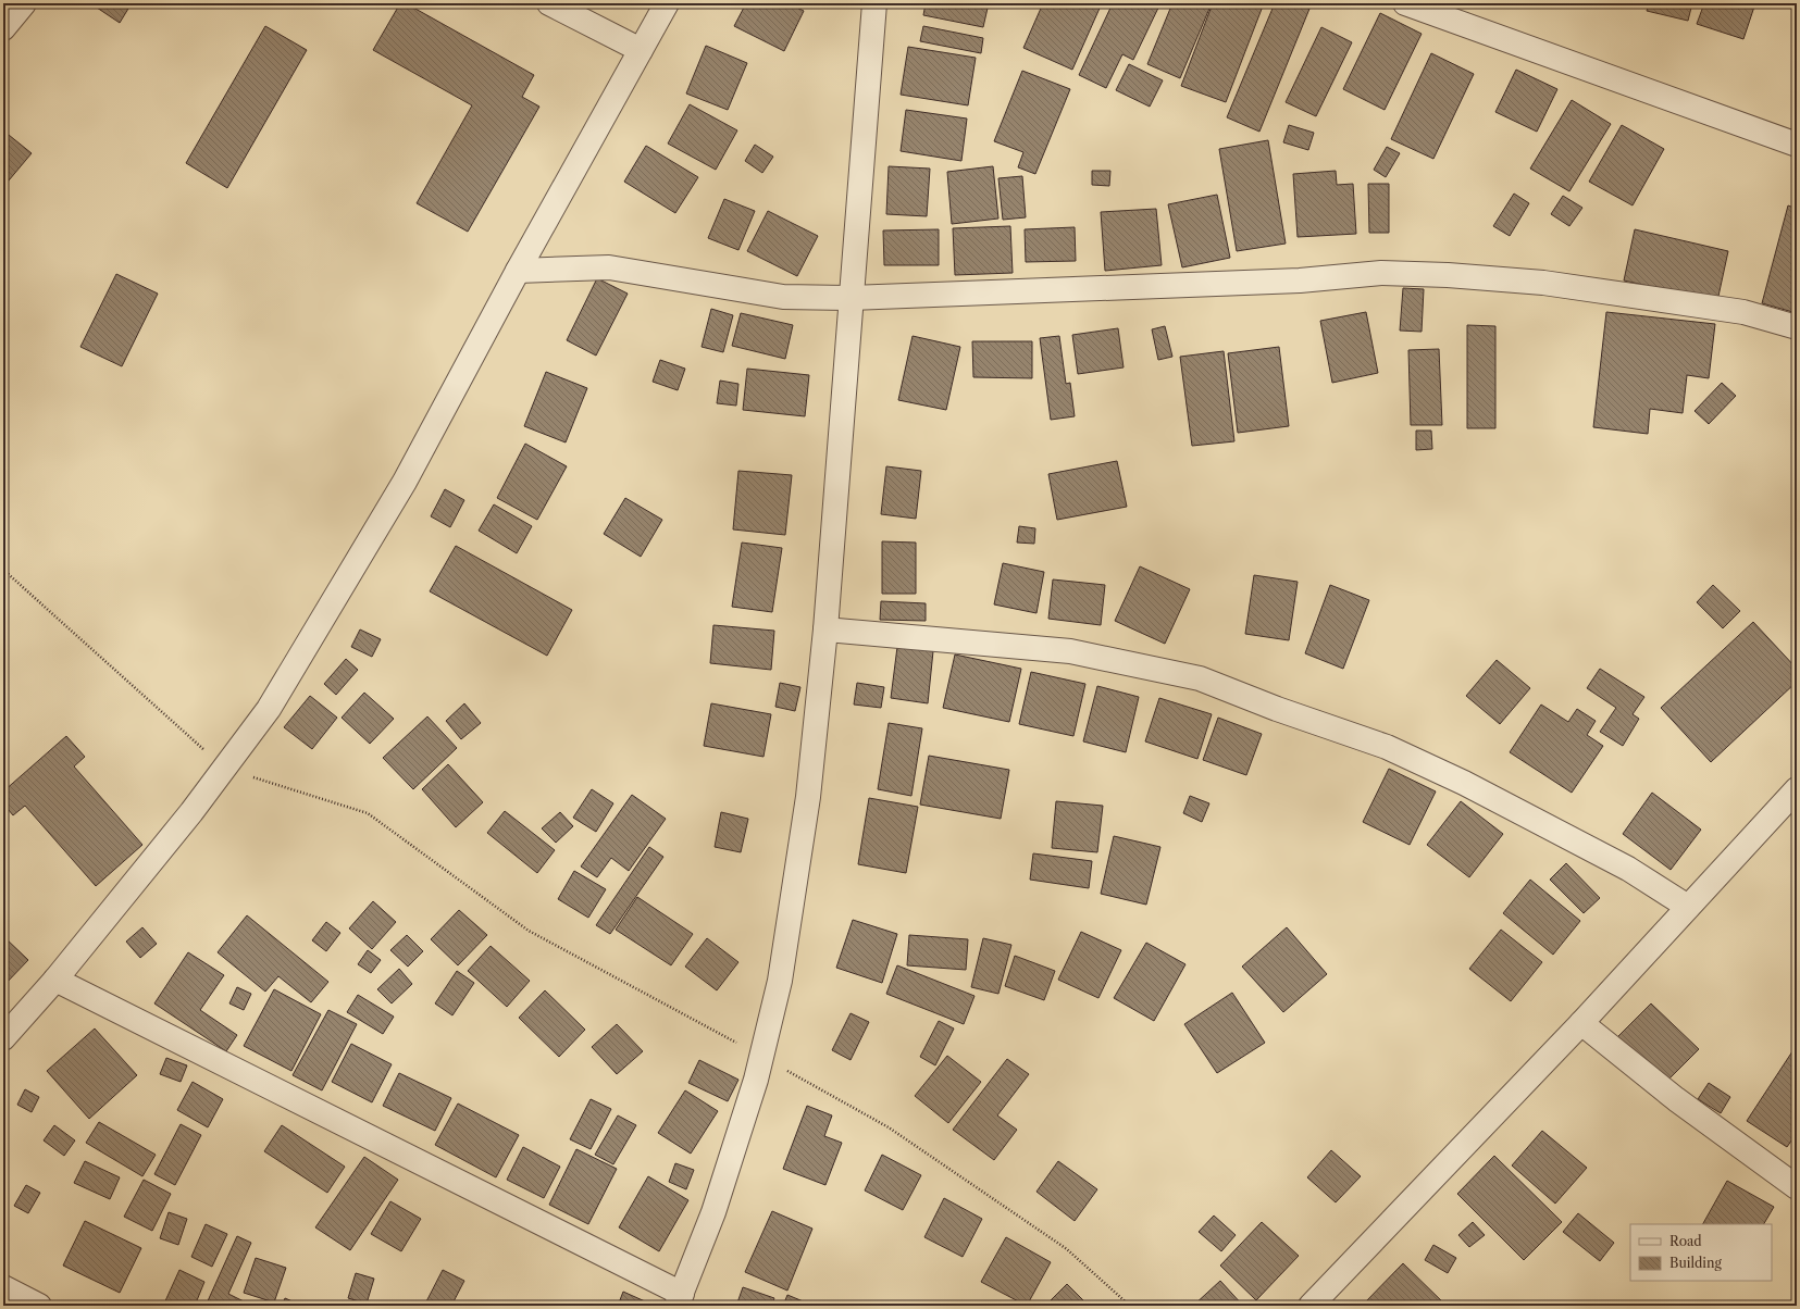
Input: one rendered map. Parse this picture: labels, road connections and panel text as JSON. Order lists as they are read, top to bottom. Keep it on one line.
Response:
{"legend":["Road","Building"]}
